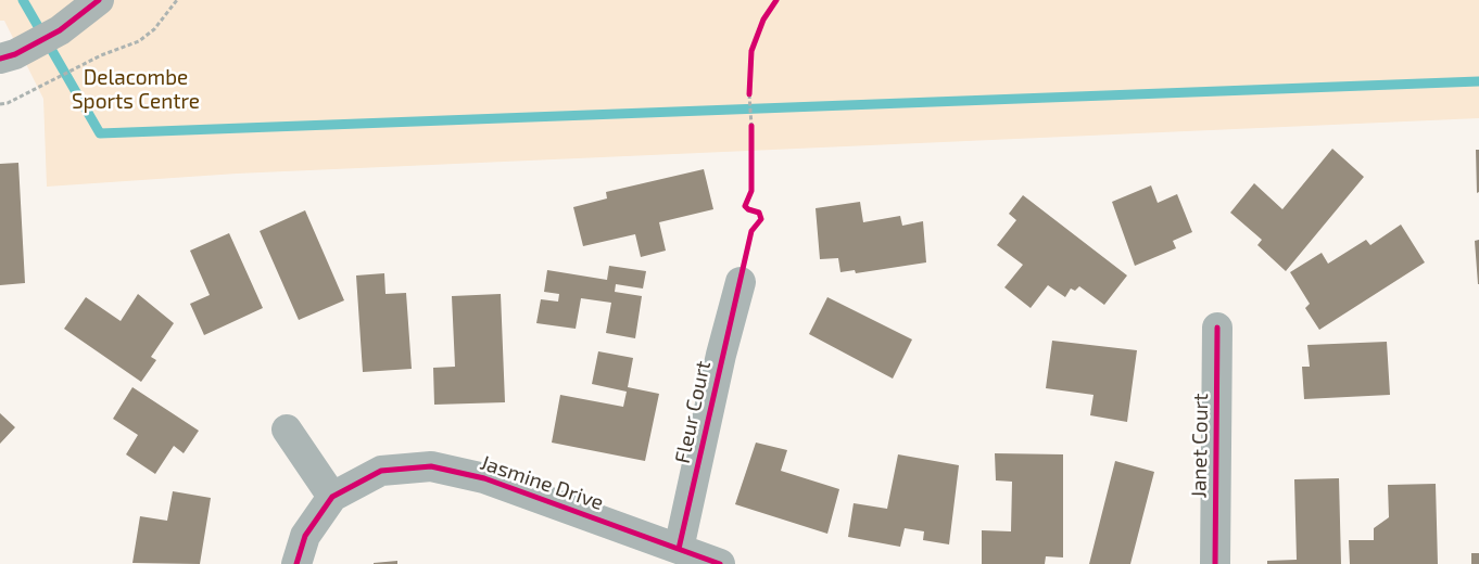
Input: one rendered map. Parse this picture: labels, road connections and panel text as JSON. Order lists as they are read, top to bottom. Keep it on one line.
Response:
{"streets":{"street":["Fleur Court","Janet Court","Jasmine Drive"]},"crossings":[["Fleur Court","Jasmine Drive"]],"parks":["Delacombe Sports Centre"]}
